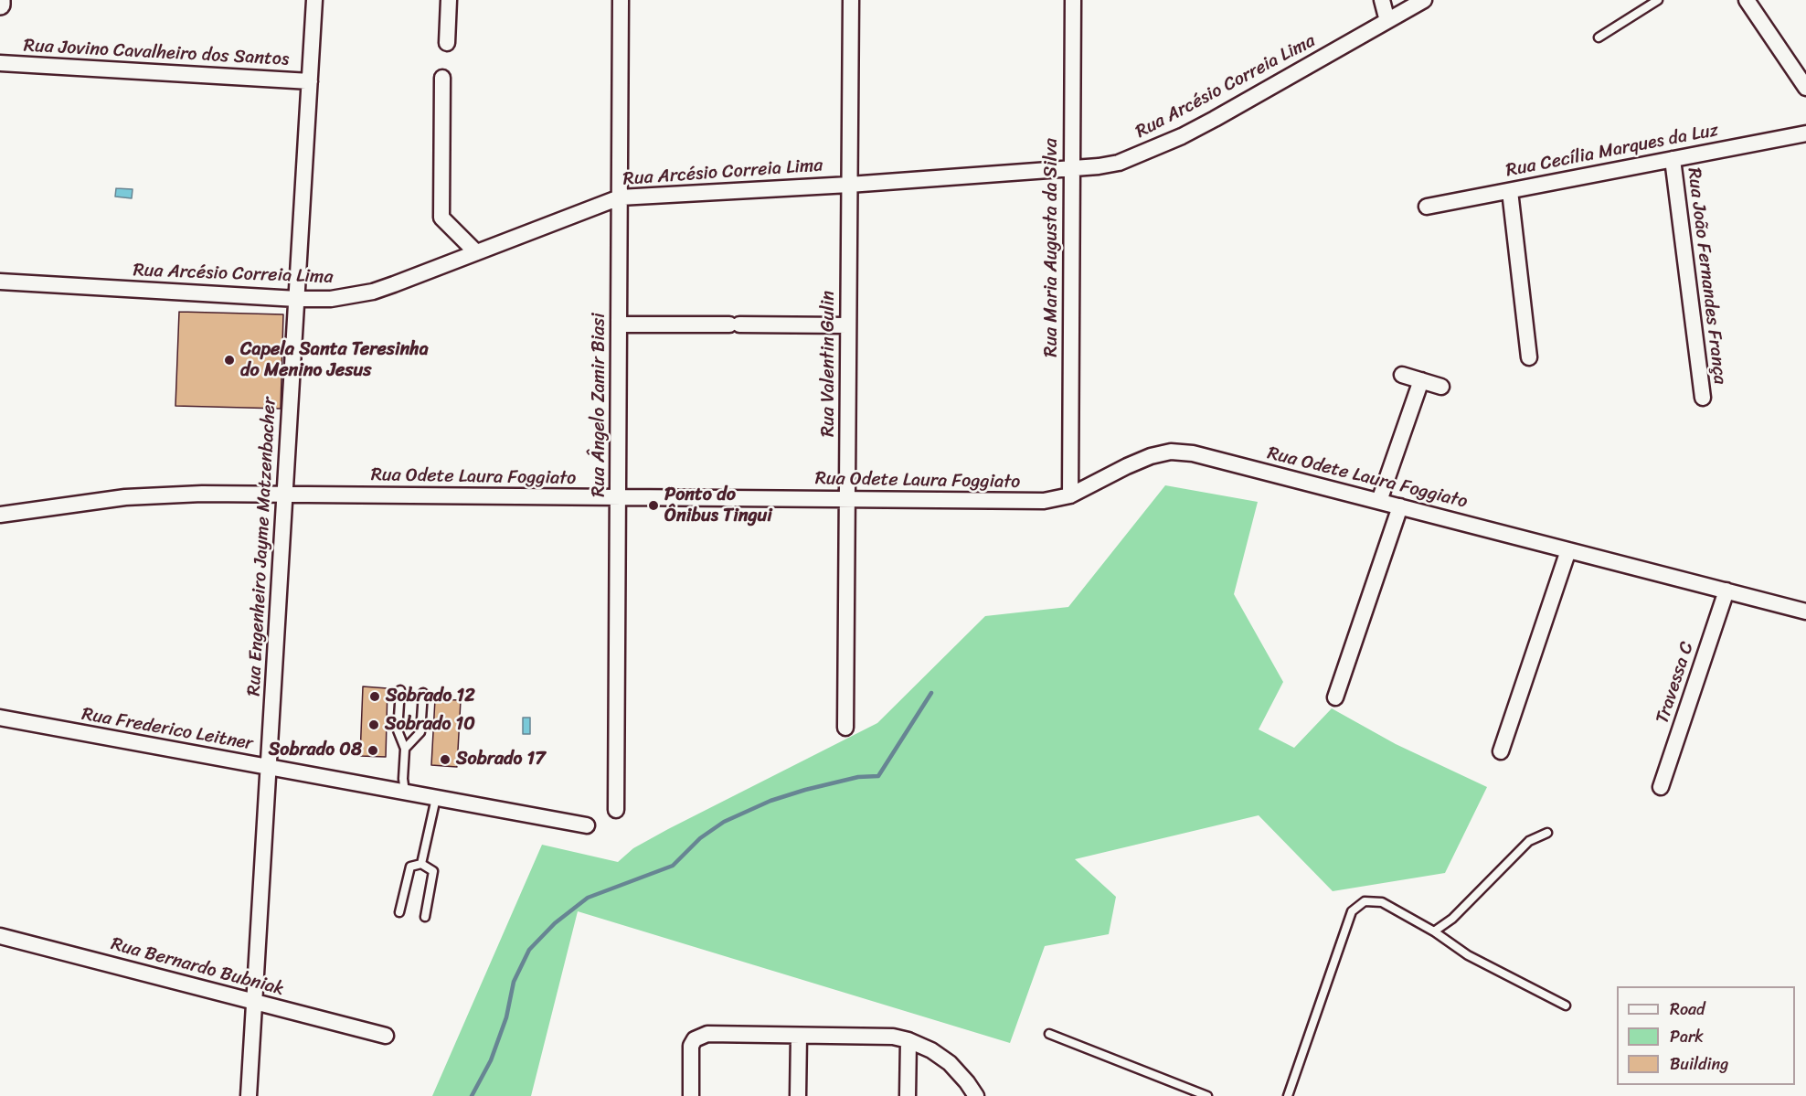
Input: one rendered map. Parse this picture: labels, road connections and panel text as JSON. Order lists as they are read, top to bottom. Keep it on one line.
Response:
{"streets":{"street":["Rua Jovino Cavalheiro dos Santos","Rua Arcésio Correia Lima","Rua Cecília Marques da Luz","Rua Maria Augusta da Silva","Rua João Fernandes França","Rua Valentin Gulin","Rua Ângelo Zamir Biasi","Rua Odete Laura Foggiato","Rua Engenheiro Jayme Matzenbacher","Travessa C","Rua Frederico Leitner","Rua Bernardo Bubniak"]},"crossings":[["Rua Jovino Cavalheiro dos Santos","Rua Engenheiro Jayme Matzenbacher"],["Rua Arcésio Correia Lima","Rua Maria Augusta da Silva"],["Rua Arcésio Correia Lima","Rua Valentin Gulin"],["Rua Arcésio Correia Lima","Rua Ângelo Zamir Biasi"],["Rua Arcésio Correia Lima","Rua Engenheiro Jayme Matzenbacher"],["Rua Cecília Marques da Luz","Rua João Fernandes França"],["Rua Maria Augusta da Silva","Rua Odete Laura Foggiato"],["Rua Valentin Gulin","Rua Odete Laura Foggiato"],["Rua Ângelo Zamir Biasi","Rua Odete Laura Foggiato"],["Rua Odete Laura Foggiato","Rua Engenheiro Jayme Matzenbacher"],["Rua Odete Laura Foggiato","Travessa C"],["Rua Engenheiro Jayme Matzenbacher","Rua Frederico Leitner"],["Rua Engenheiro Jayme Matzenbacher","Rua Bernardo Bubniak"]],"places":["Capela Santa Teresinha do Menino Jesus","Ponto do Ônibus Tingui","Sobrado 12","Sobrado 10","Sobrado 08","Sobrado 17"],"legend":["Road","Park","Building"]}
